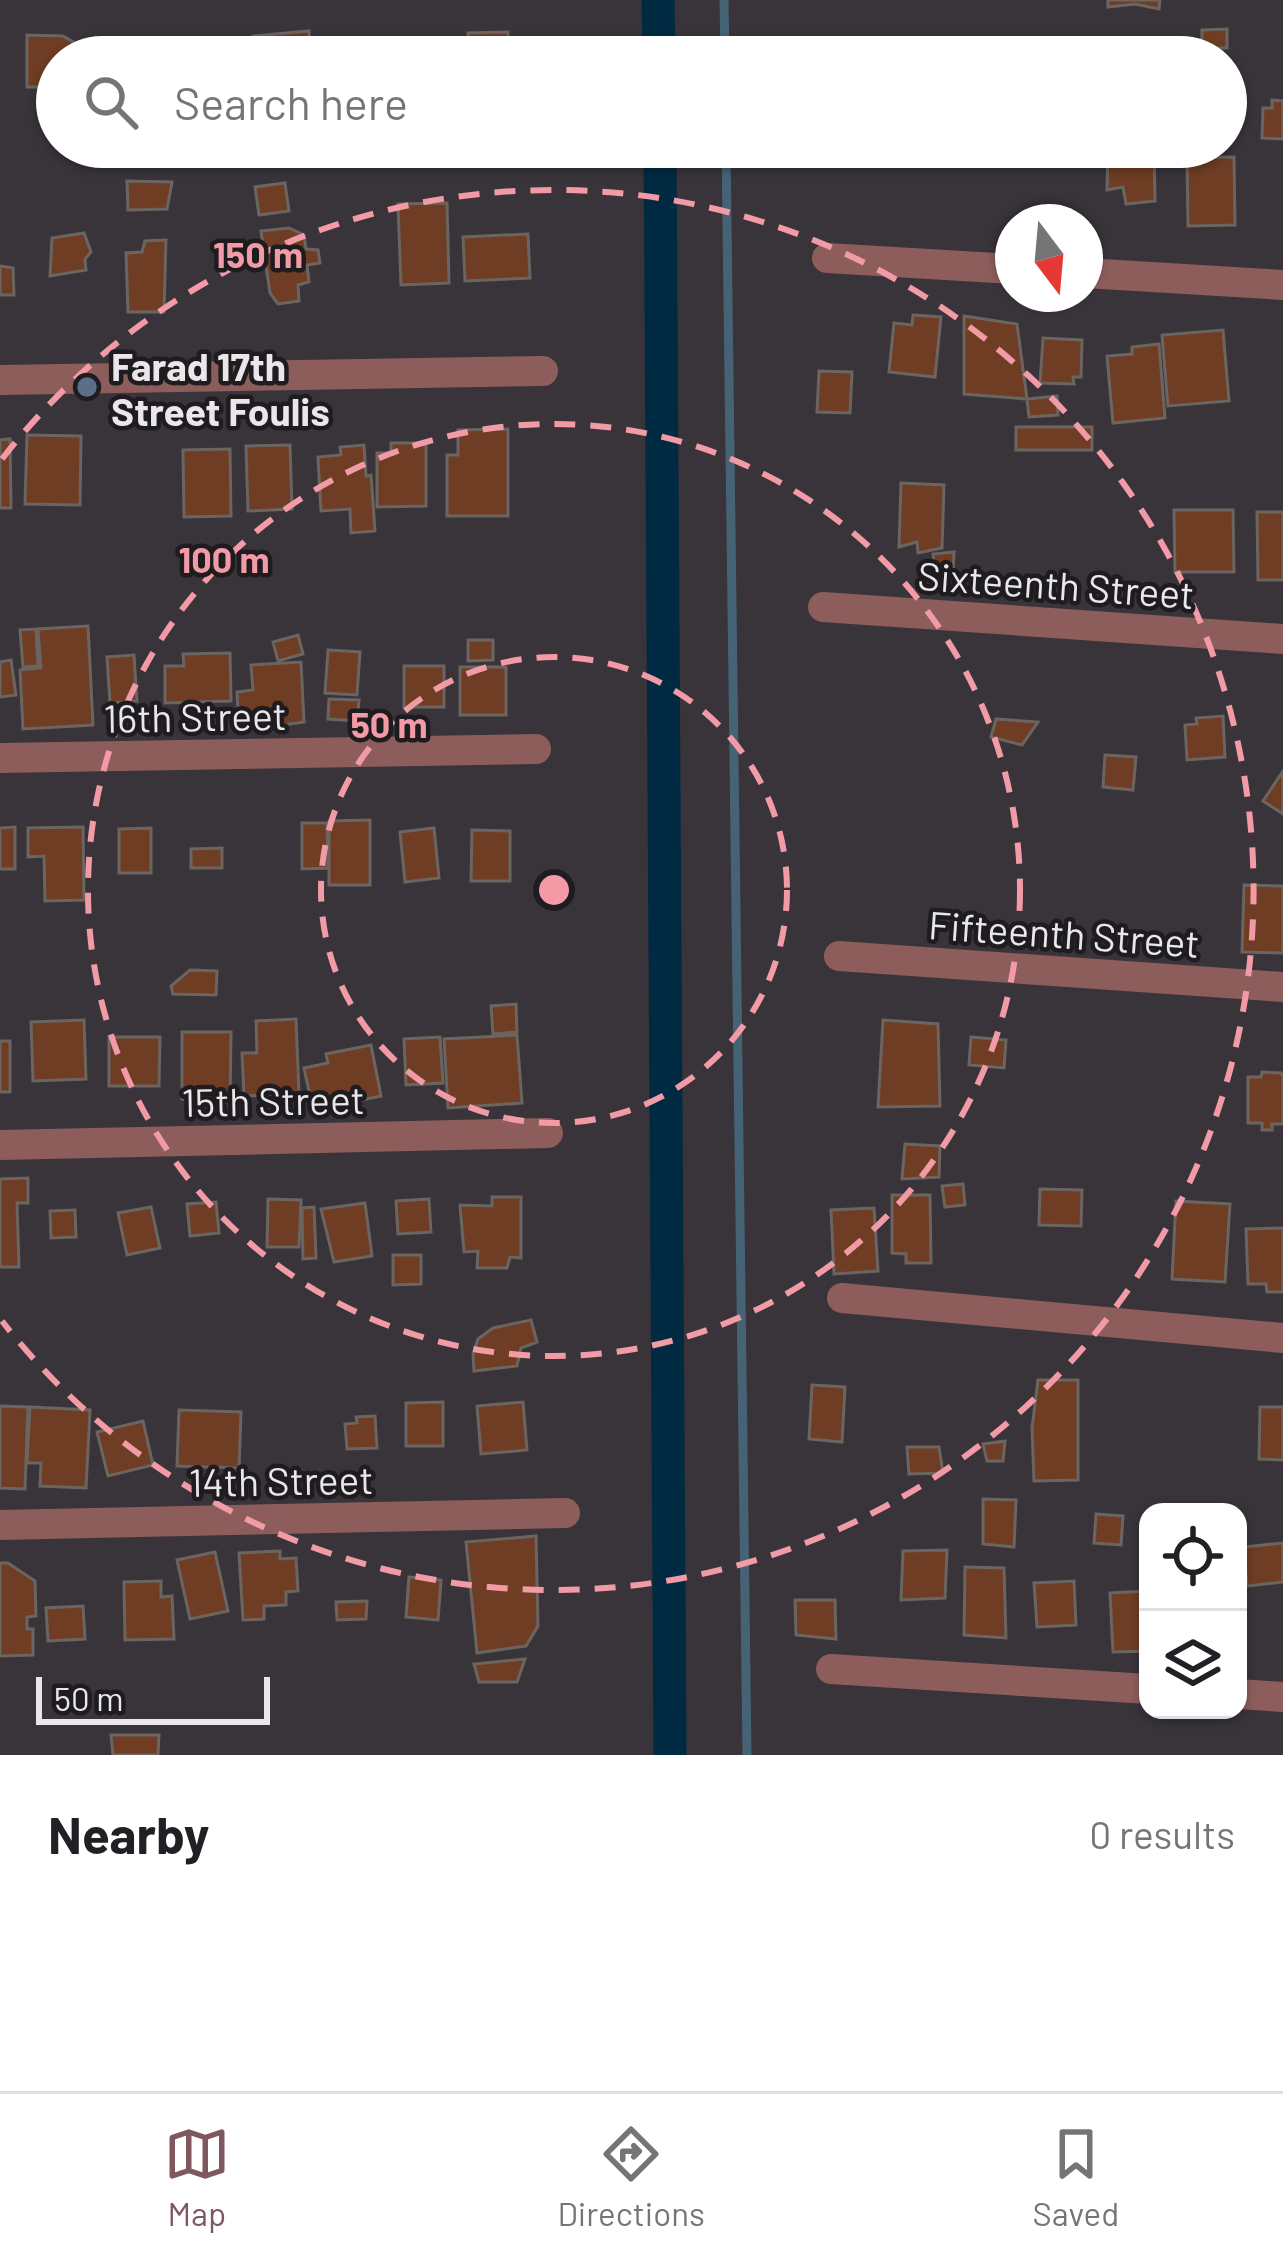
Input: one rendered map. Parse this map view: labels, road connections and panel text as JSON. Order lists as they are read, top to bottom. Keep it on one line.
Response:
{"streets":{"street":["Sixteenth Street","16th Street","Fifteenth Street","15th Street","14th Street"]},"places":["Farad 17th Street Foulis"],"scale_bar":"50 m","north":"bottom","page":{"search":"Search here","scale":"50 m","heading":["Nearby","0 results"],"nav":["Map","Directions","Saved"]},"rings":["150 m","100 m","50 m"]}
